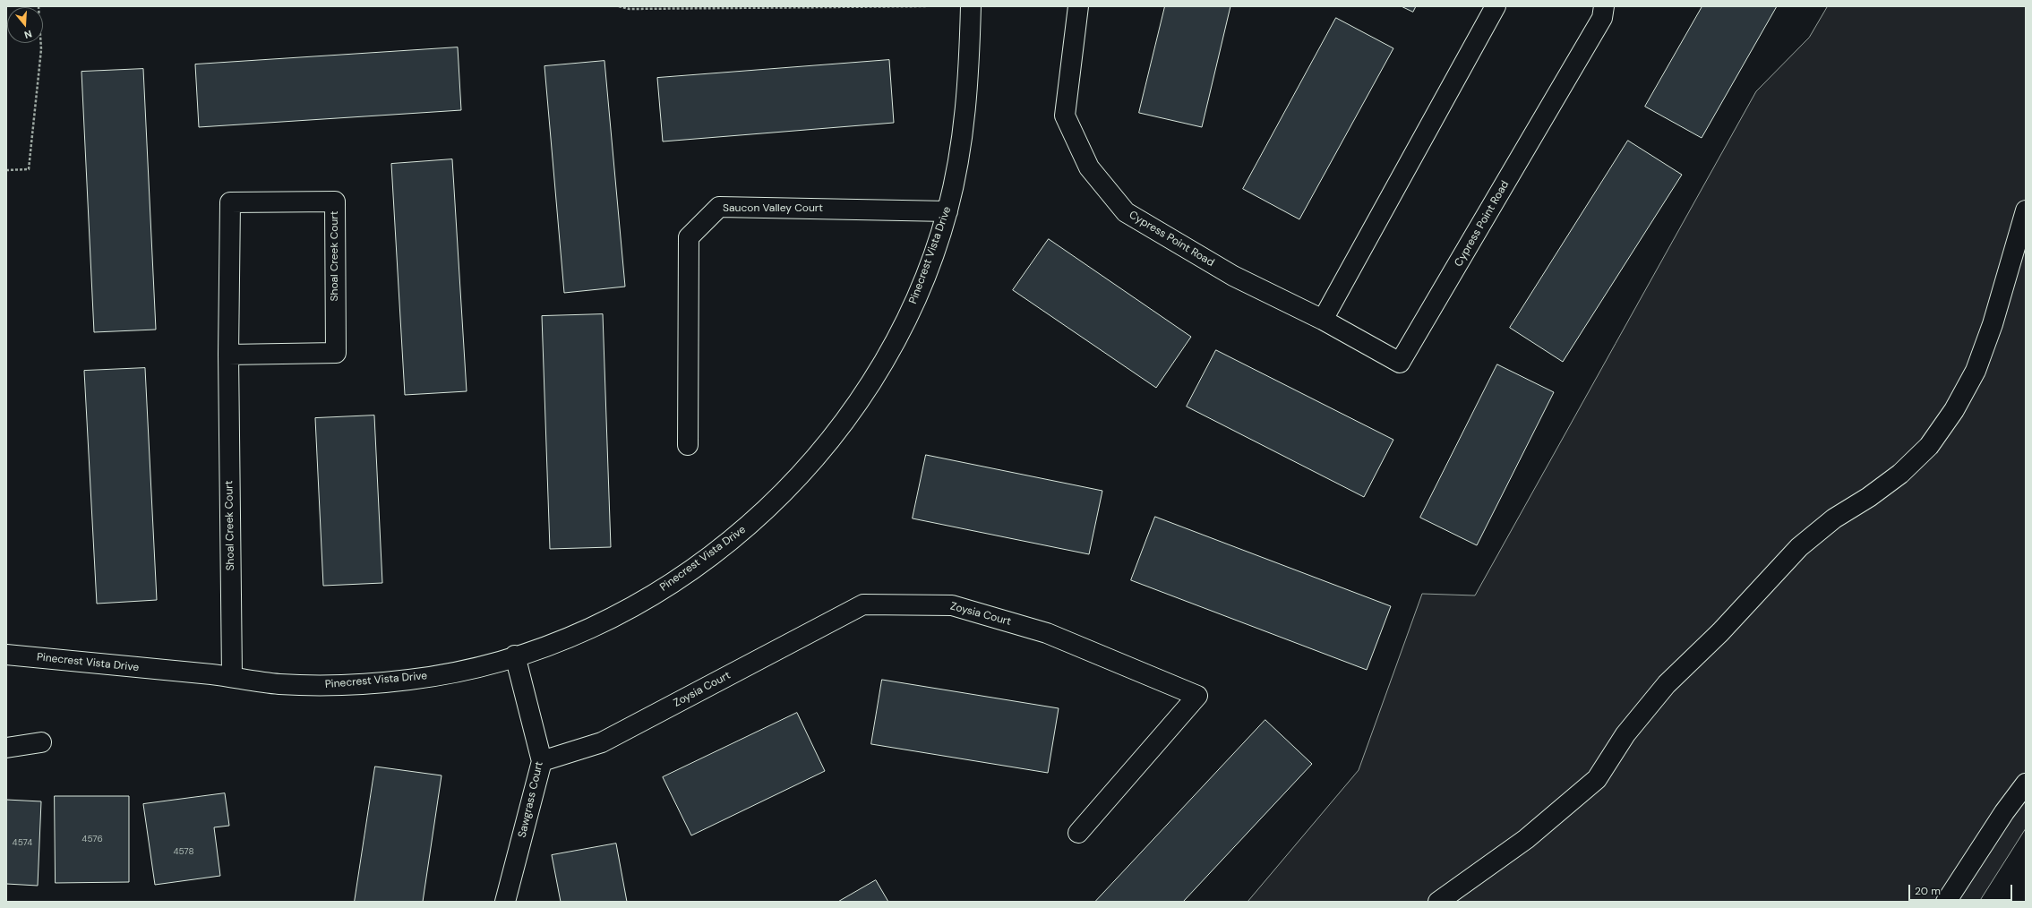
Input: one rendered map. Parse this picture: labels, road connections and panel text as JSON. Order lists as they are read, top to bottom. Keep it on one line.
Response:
{"streets":{"street":["Saucon Valley Court","Cypress Point Road","Pinecrest Vista Drive","Shoal Creek Court","Zoysia Court","Sawgrass Court"]},"crossings":[["Saucon Valley Court","Pinecrest Vista Drive"],["Pinecrest Vista Drive","Shoal Creek Court"],["Pinecrest Vista Drive","Sawgrass Court"],["Zoysia Court","Sawgrass Court"]],"house_numbers":["4576","4574","4578"],"scale_bar":"20 m","north":"bottom"}
